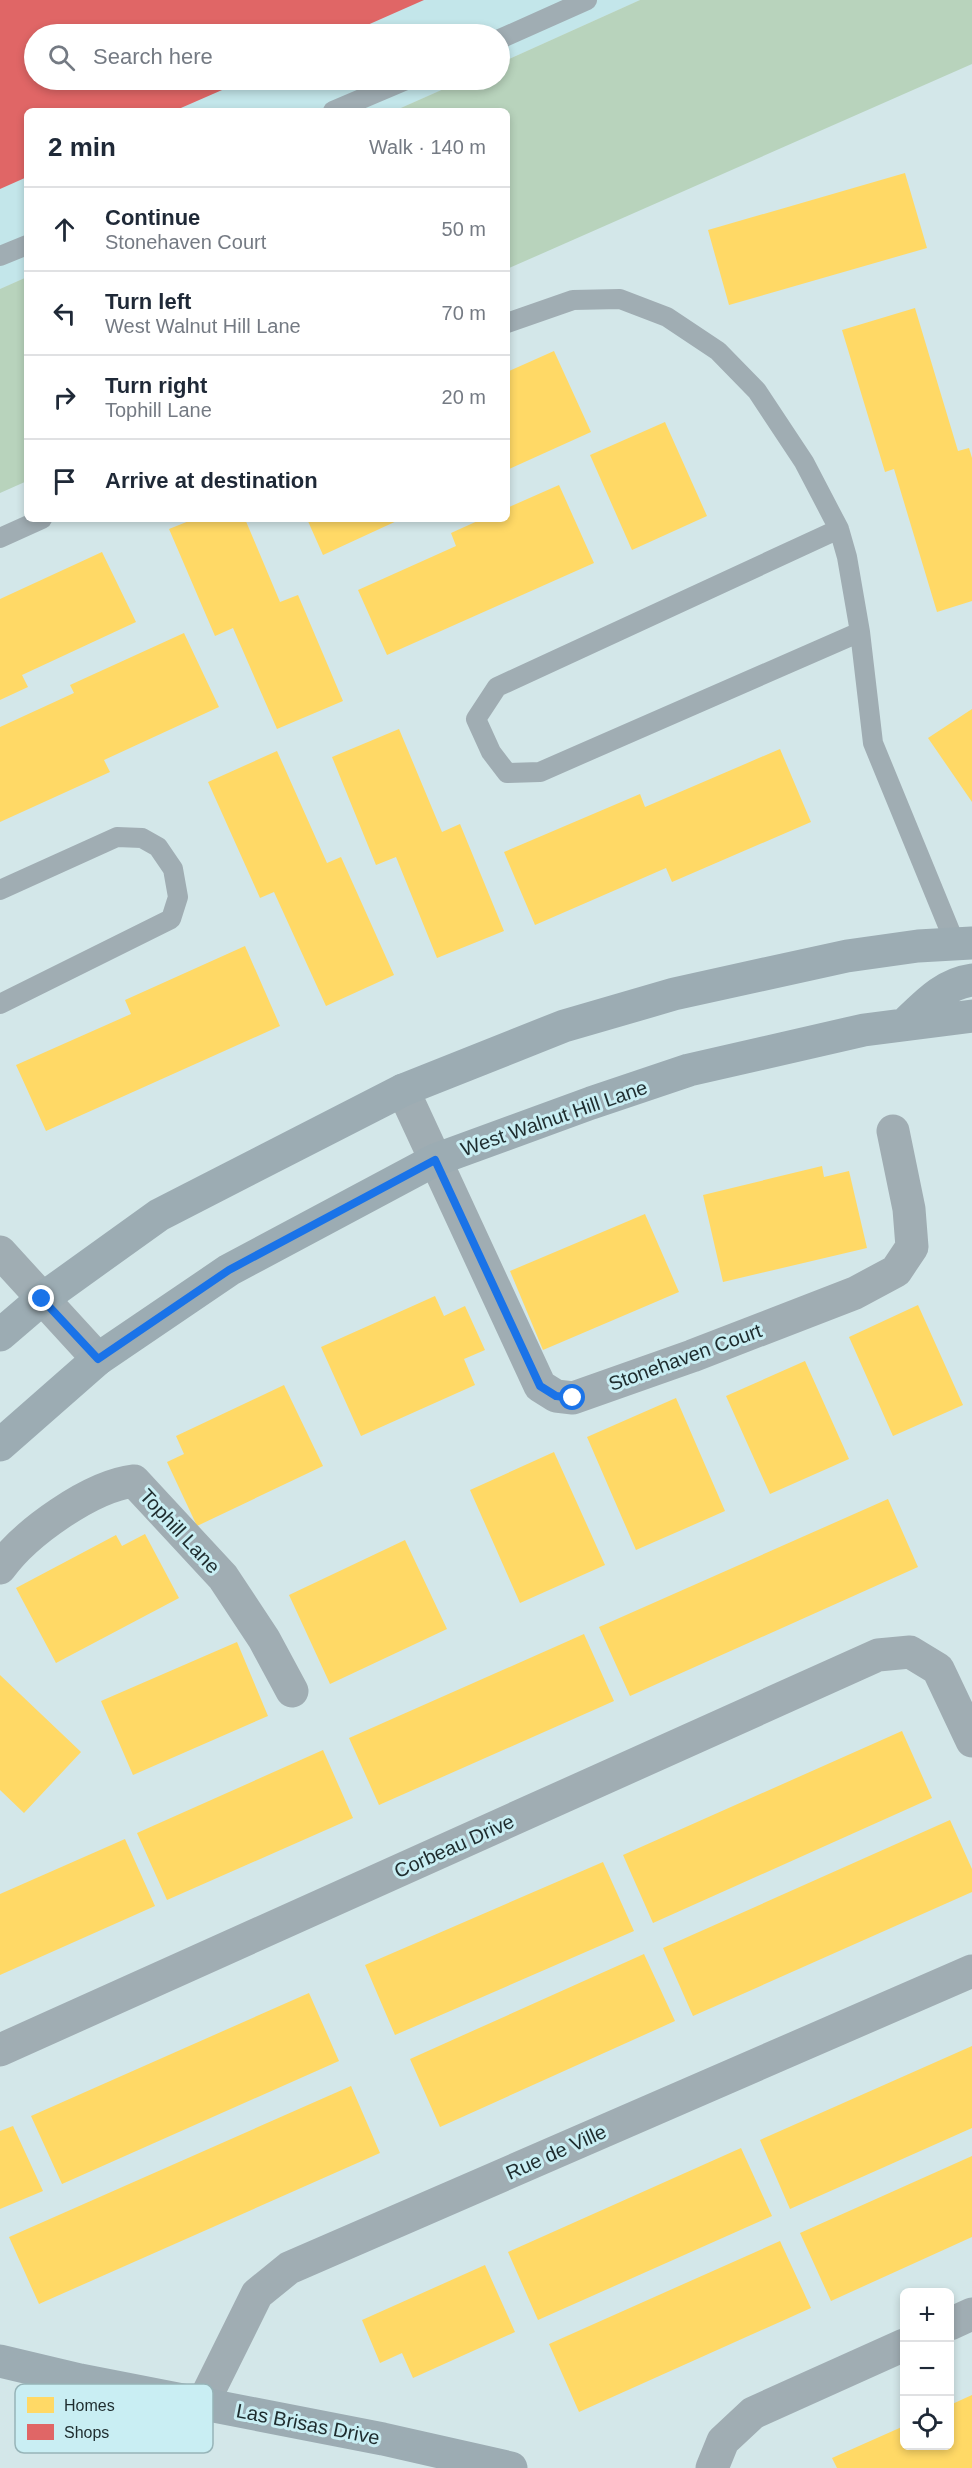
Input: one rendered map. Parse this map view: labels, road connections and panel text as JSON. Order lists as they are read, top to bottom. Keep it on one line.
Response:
{"streets":{"main road":["West Walnut Hill Lane","Las Brisas Drive"],"street":["Stonehaven Court","Tophill Lane","Corbeau Drive","Rue de Ville"]},"crossings":[["West Walnut Hill Lane","Stonehaven Court"]],"legend":["Homes","Shops"],"page":{"search":"Search here","heading":["2 min","Walk · 140 m"],"list":[["Continue","Stonehaven Court","50 m"],["Turn left","West Walnut Hill Lane","70 m"],["Turn right","Tophill Lane","20 m"],"Arrive at destination"],"map_buttons":["+","−"]}}
